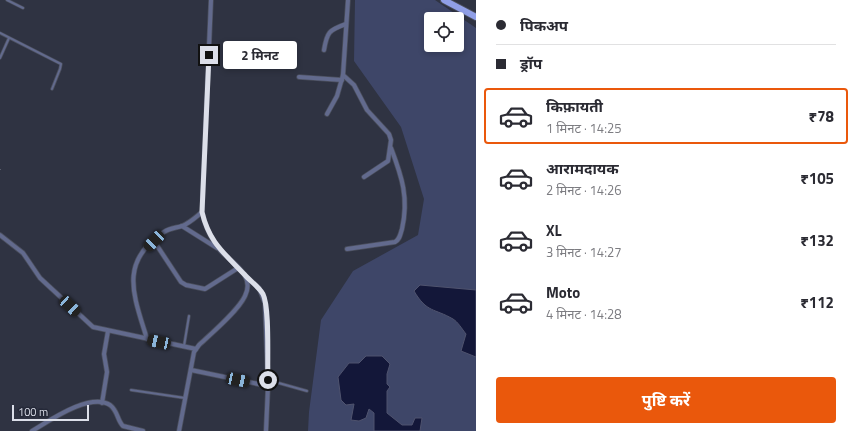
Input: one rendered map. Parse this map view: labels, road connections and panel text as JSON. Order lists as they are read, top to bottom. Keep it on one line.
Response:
{"scale_bar":"100 m","page":{"banner":["पिकअप","ड्रॉप"],"bubble":"2 मिनट","list":[{"name":"किफ़ायती","note":"1 मिनट · 14:25","value":"₹78"},{"name":"आरामदायक","note":"2 मिनट · 14:26","value":"₹105"},{"name":"XL","note":"3 मिनट · 14:27","value":"₹132"},{"name":"Moto","note":"4 मिनट · 14:28","value":"₹112"}],"buttons":"पुष्टि करें","scale":"100 m"}}
